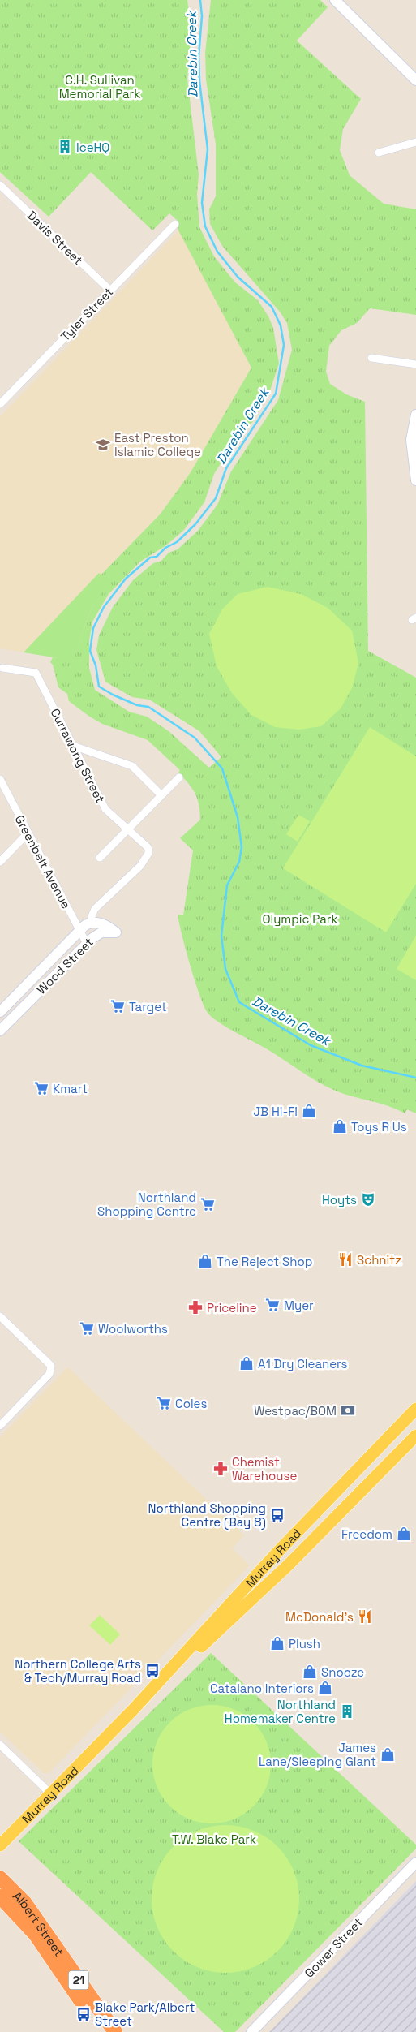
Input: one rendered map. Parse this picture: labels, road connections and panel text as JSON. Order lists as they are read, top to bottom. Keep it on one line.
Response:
{"streets":{"highway":["Albert Street","21"],"main road":["Murray Road"],"street":["Davis Street","Tyler Street","Currawong Street","Greenbelt Avenue","Wood Street","Gower Street"]},"crossings":[["Davis Street","Tyler Street"],["Currawong Street","Wood Street"],["Greenbelt Avenue","Wood Street"]],"water":["Darebin Creek"],"parks":["C.H. Sullivan Memorial Park","Olympic Park","T.W. Blake Park"],"places":{"building":["IceHQ","Northland Homemaker Centre"],"school or university":["East Preston Islamic College"],"supermarket":["Target","Kmart","Northland Shopping Centre","Myer","Woolworths","Coles"],"shop":["JB Hi-Fi","Toys R Us","The Reject Shop","A1 Dry Cleaners","Freedom","Plush","Snooze","Catalano Interiors","James Lane/Sleeping Giant"],"theatre":["Hoyts"],"restaurant":["Schnitz","McDonald's"],"pharmacy":["Priceline","Chemist Warehouse"],"bank":["Westpac/BOM"],"bus stop":["Northland Shopping Centre (Bay 8)","Northern College Arts & Tech/Murray Road","Blake Park/Albert Street"]}}
